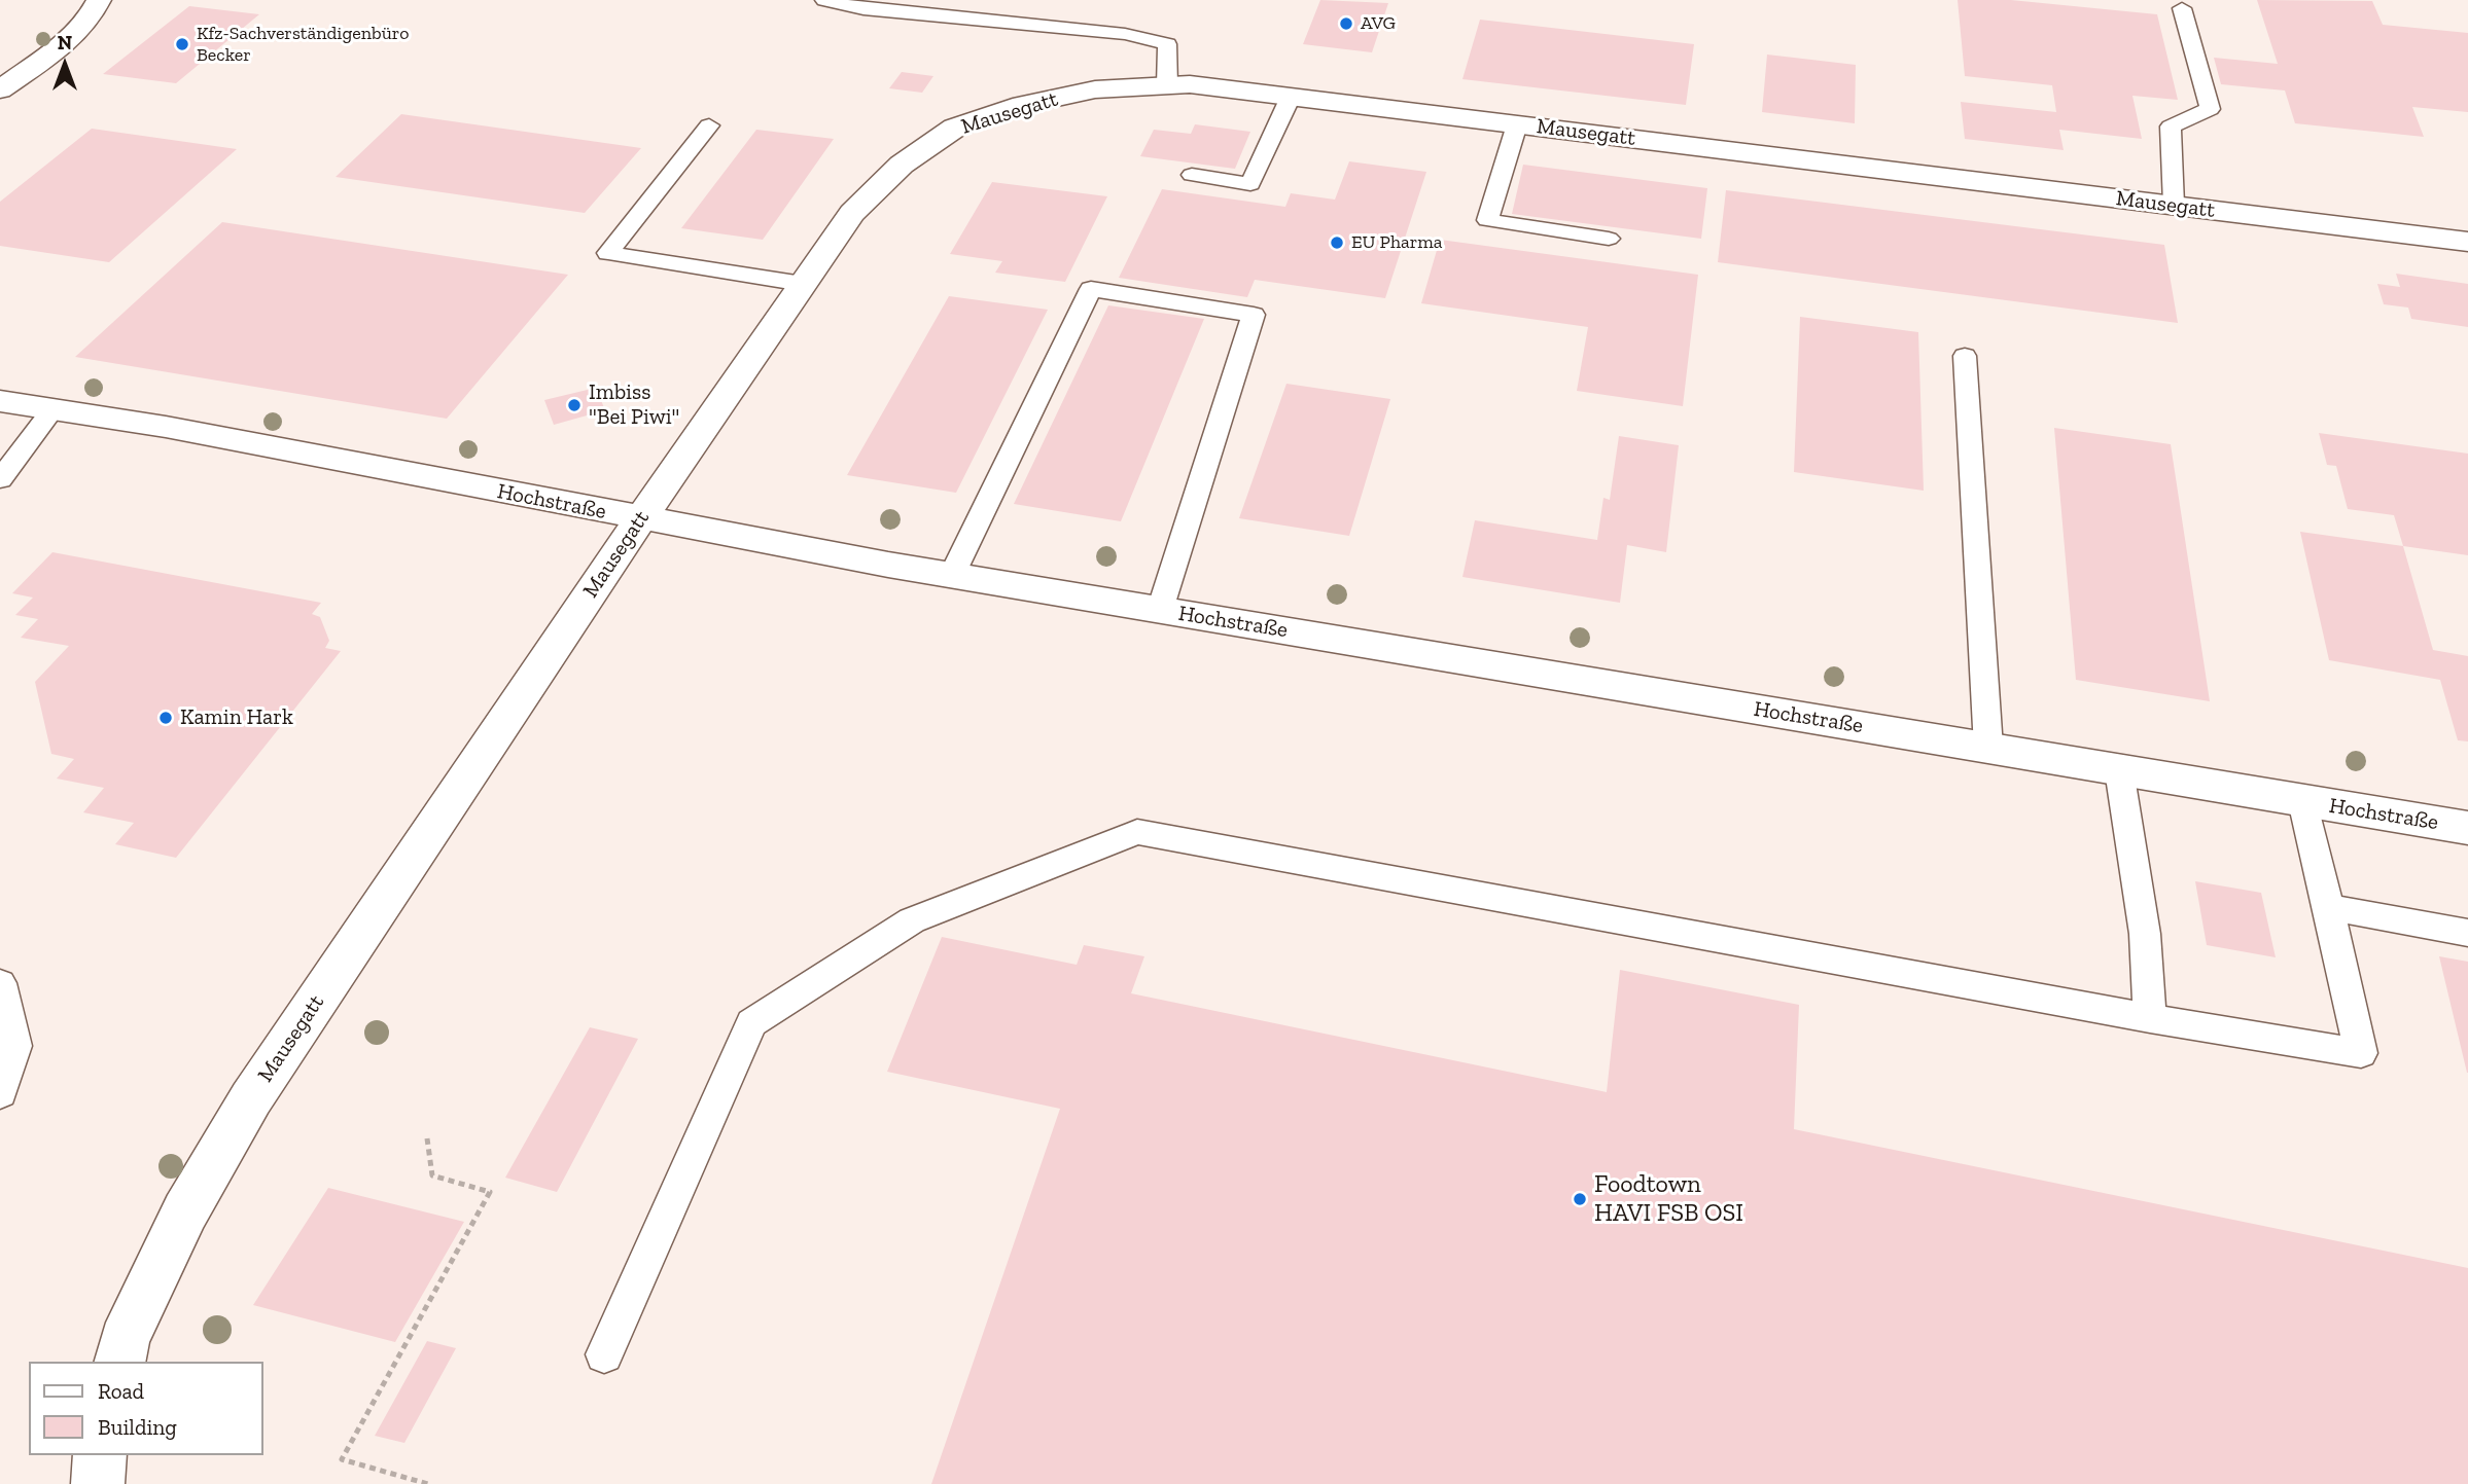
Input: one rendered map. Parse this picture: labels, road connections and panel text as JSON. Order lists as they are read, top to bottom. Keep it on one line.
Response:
{"streets":{"street":["Mausegatt","Hochstraße"]},"crossings":[["Mausegatt","Hochstraße"]],"places":["AVG","Kfz-Sachverständigenbüro Becker","EU Pharma","Imbiss \"Bei Piwi\"","Kamin Hark","Foodtown HAVI FSB OSI"],"legend":["Road","Building"],"north":"top"}
